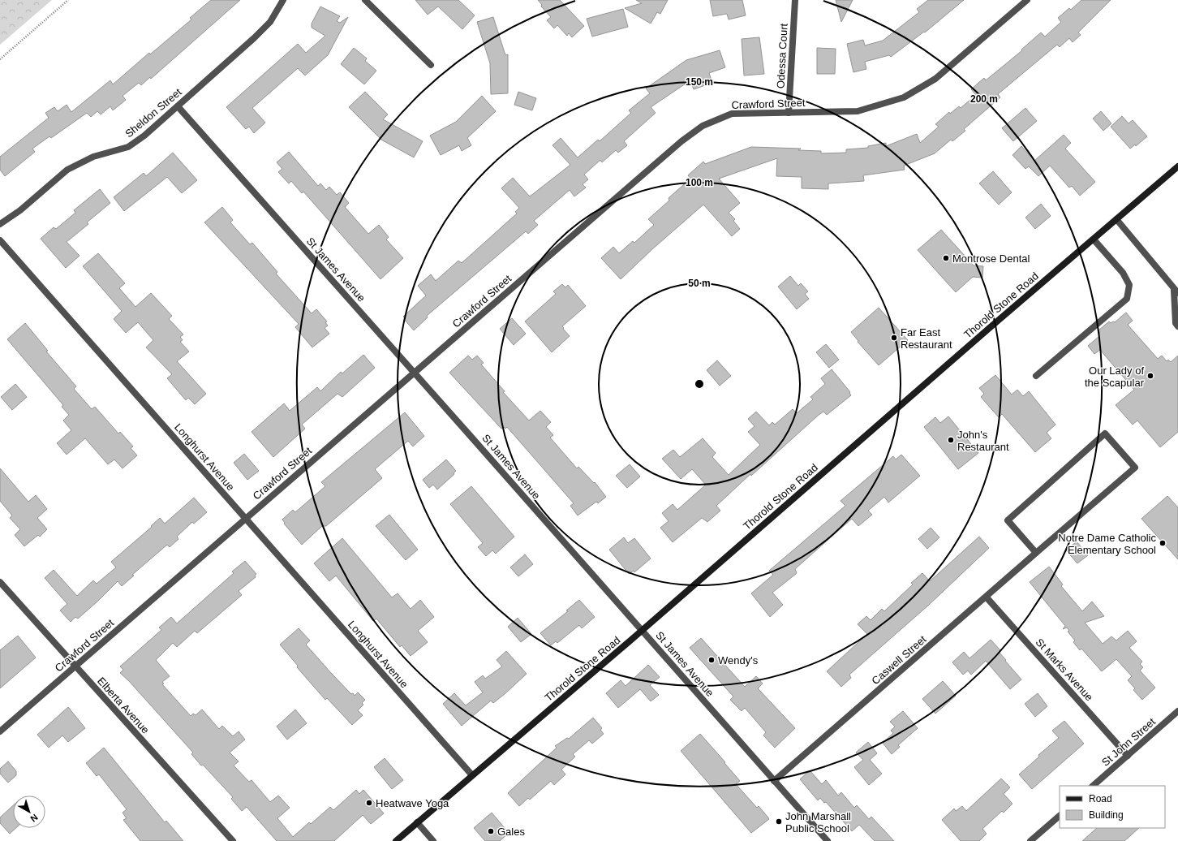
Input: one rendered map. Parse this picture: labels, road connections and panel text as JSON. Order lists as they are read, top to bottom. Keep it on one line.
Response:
{"streets":{"main road":["Thorold Stone Road"],"street":["Odessa Court","Crawford Street","Sheldon Street","St James Avenue","Longhurst Avenue","Caswell Street","St Marks Avenue","Elberta Avenue","St John Street"]},"crossings":[["Odessa Court","Crawford Street"],["Crawford Street","St James Avenue"],["Crawford Street","Longhurst Avenue"],["Crawford Street","Elberta Avenue"],["Sheldon Street","St James Avenue"],["St James Avenue","Thorold Stone Road"],["St James Avenue","Caswell Street"],["Thorold Stone Road","Longhurst Avenue"],["Caswell Street","St Marks Avenue"],["St Marks Avenue","St John Street"]],"places":["Montrose Dental","Far East Restaurant","Our Lady of the Scapular","John's Restaurant","Notre Dame Catholic Elementary School","Wendy's","Heatwave Yoga","John Marshall Public School","Gales"],"legend":["Road","Building"],"north":"bottom right","rings":["150 m","200 m","100 m","50 m"]}
